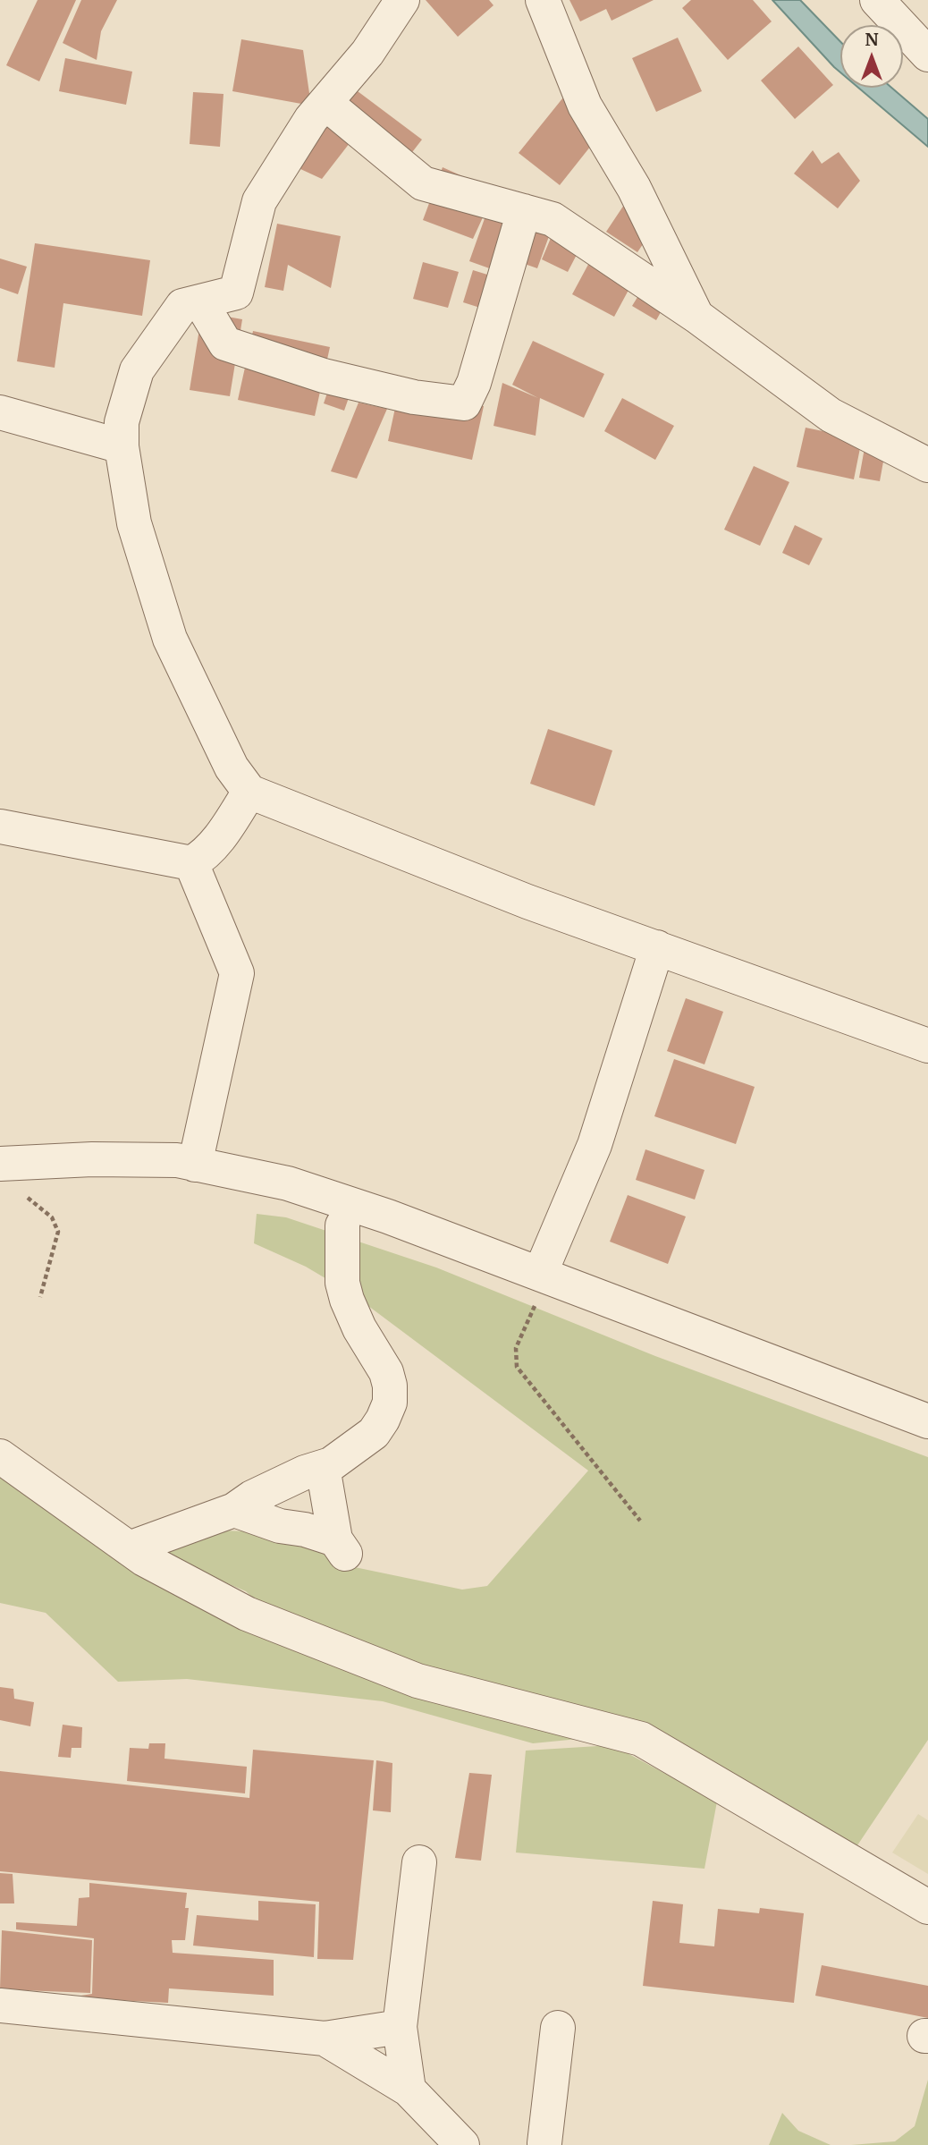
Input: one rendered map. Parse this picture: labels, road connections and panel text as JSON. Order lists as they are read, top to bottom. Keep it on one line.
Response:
{"north":"top"}
